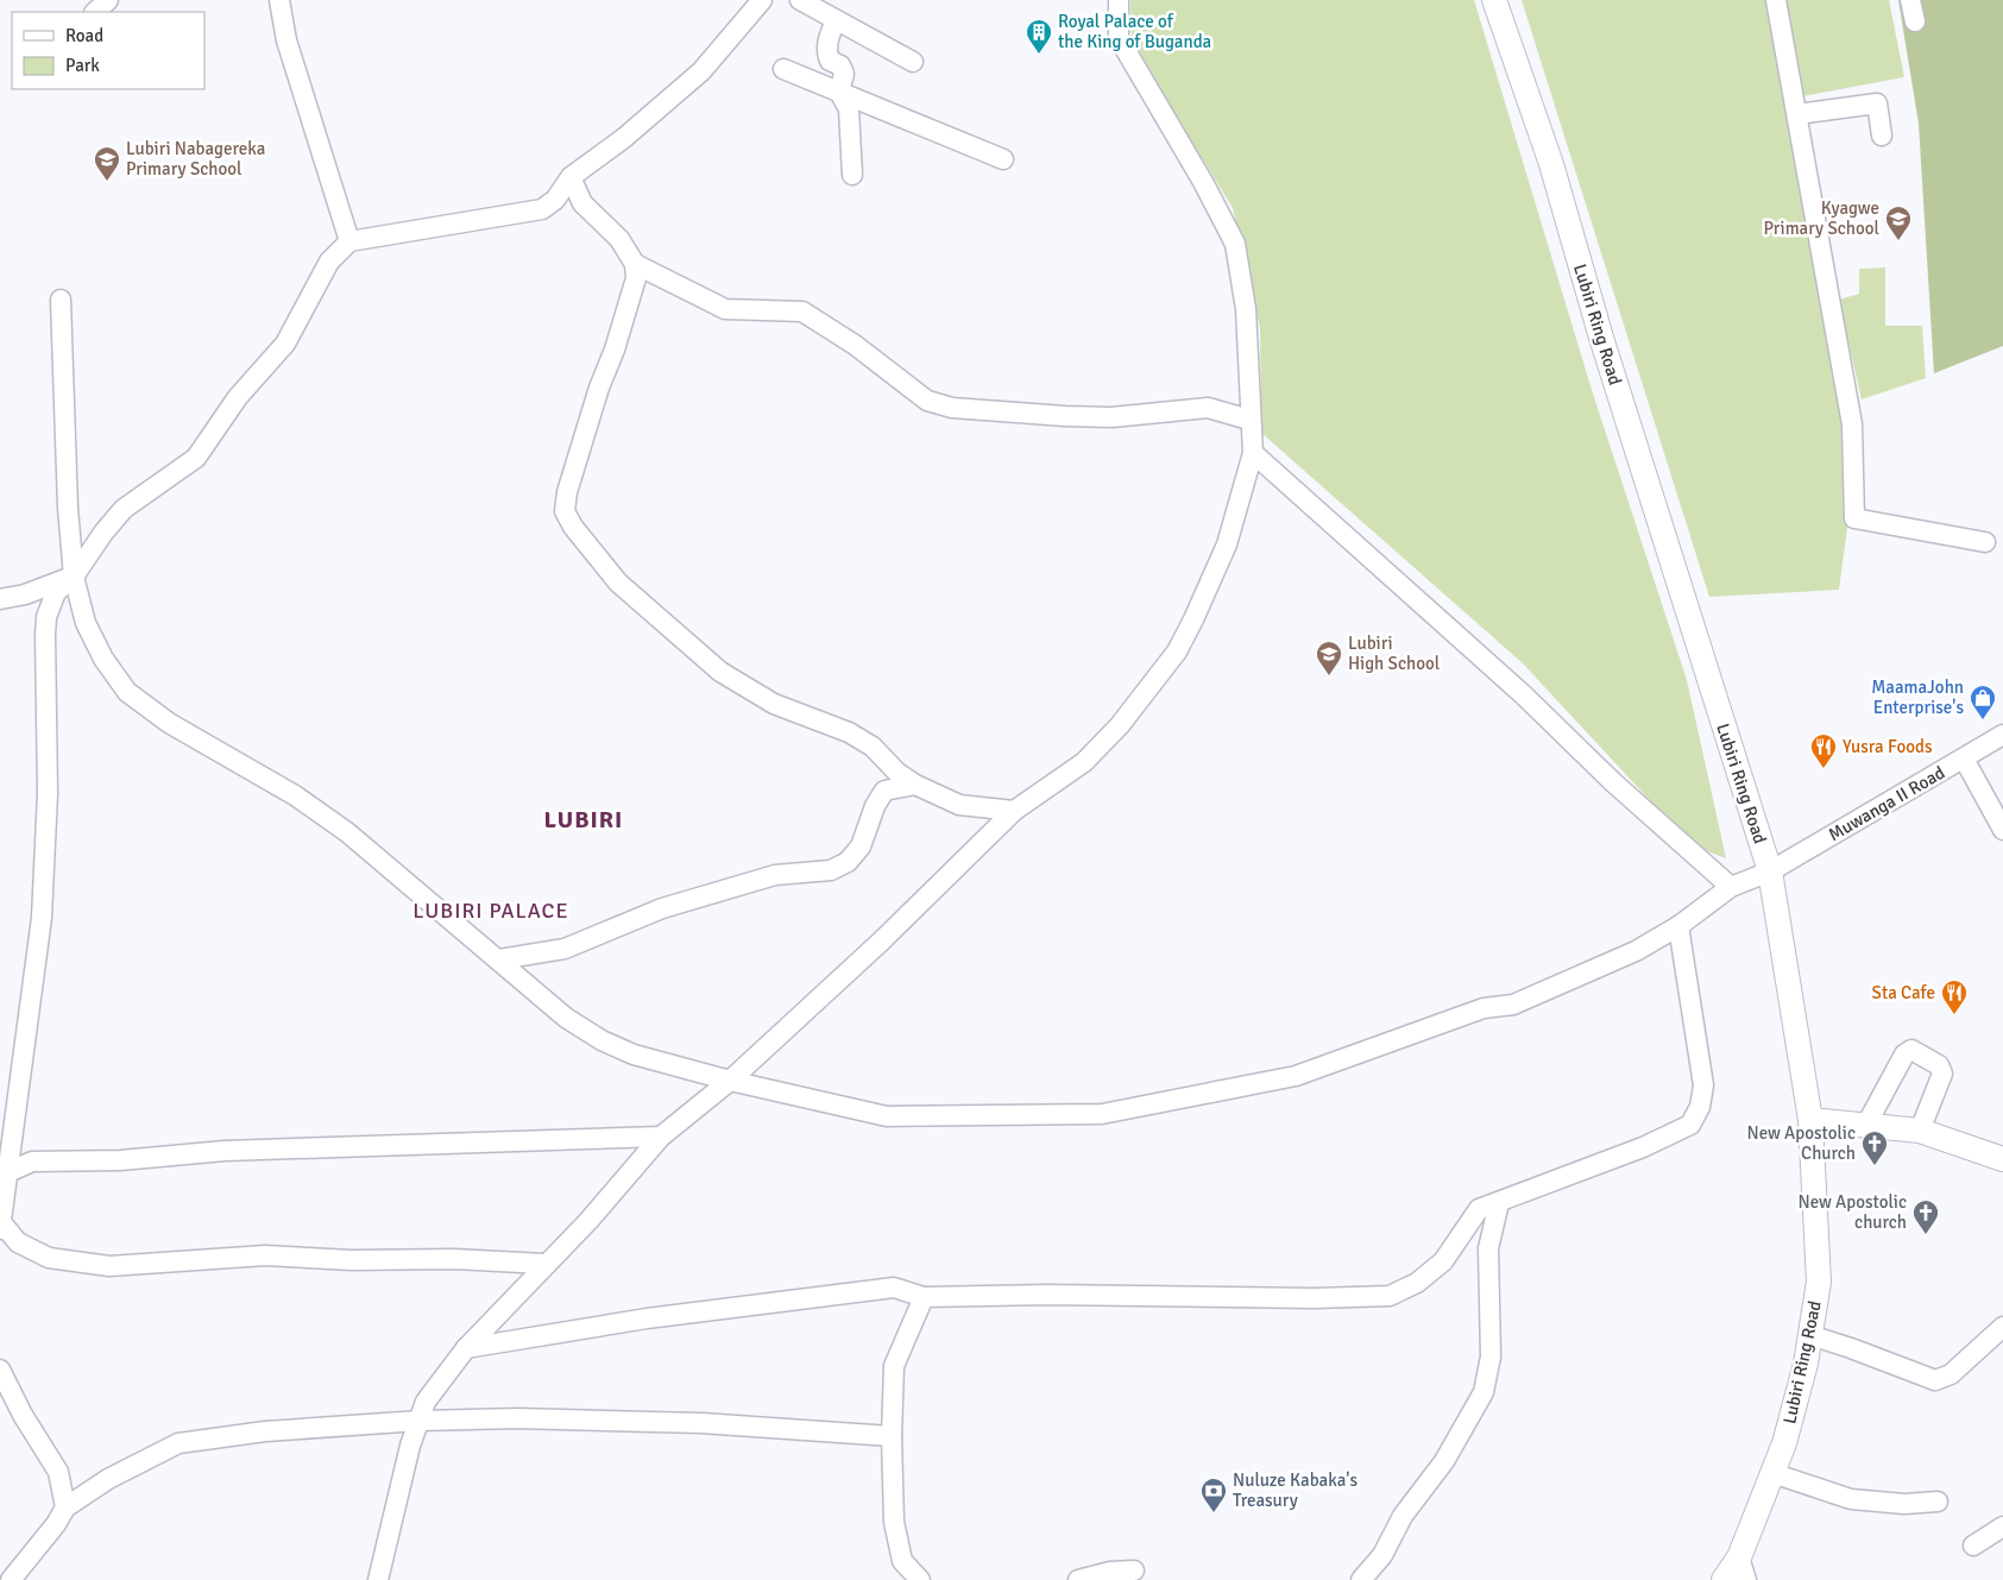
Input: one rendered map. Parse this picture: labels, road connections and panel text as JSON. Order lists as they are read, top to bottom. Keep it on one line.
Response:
{"streets":{"main road":["Lubiri Ring Road"],"street":["Muwanga II Road"]},"crossings":[["Lubiri Ring Road","Muwanga II Road"]],"districts":["LUBIRI","LUBIRI PALACE"],"places":{"building":["Royal Palace of the King of Buganda"],"school or university":["Lubiri Nabagereka Primary School","Kyagwe Primary School","Lubiri High School"],"shop":["MaamaJohn Enterprise's"],"restaurant":["Yusra Foods","Sta Cafe"],"church":["New Apostolic Church","New Apostolic church"],"bank":["Nuluze Kabaka's Treasury"]},"legend":["Road","Park"]}
